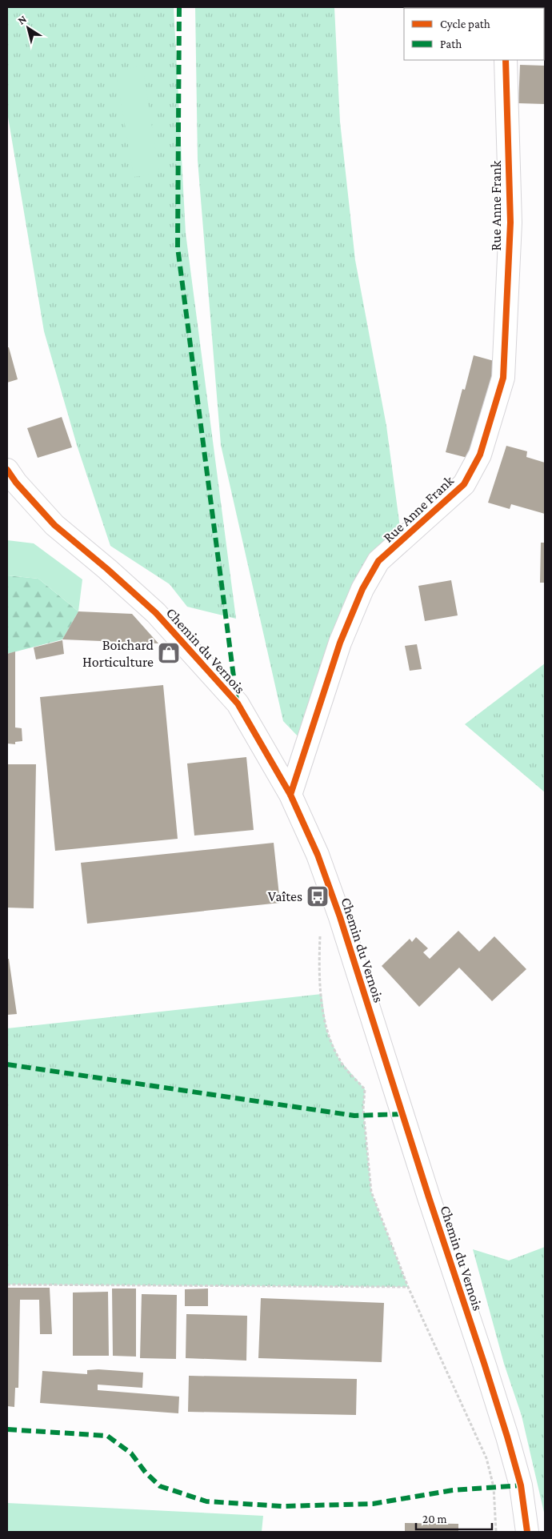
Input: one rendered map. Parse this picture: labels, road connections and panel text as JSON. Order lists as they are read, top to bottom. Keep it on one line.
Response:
{"streets":{"street":["Rue Anne Frank","Chemin du Vernois"]},"crossings":[["Rue Anne Frank","Chemin du Vernois"]],"places":{"shop":["Boichard Horticulture"],"bus stop":["Vaîtes"]},"legend":["Cycle path","Path"],"scale_bar":"20 m","north":"top left"}
